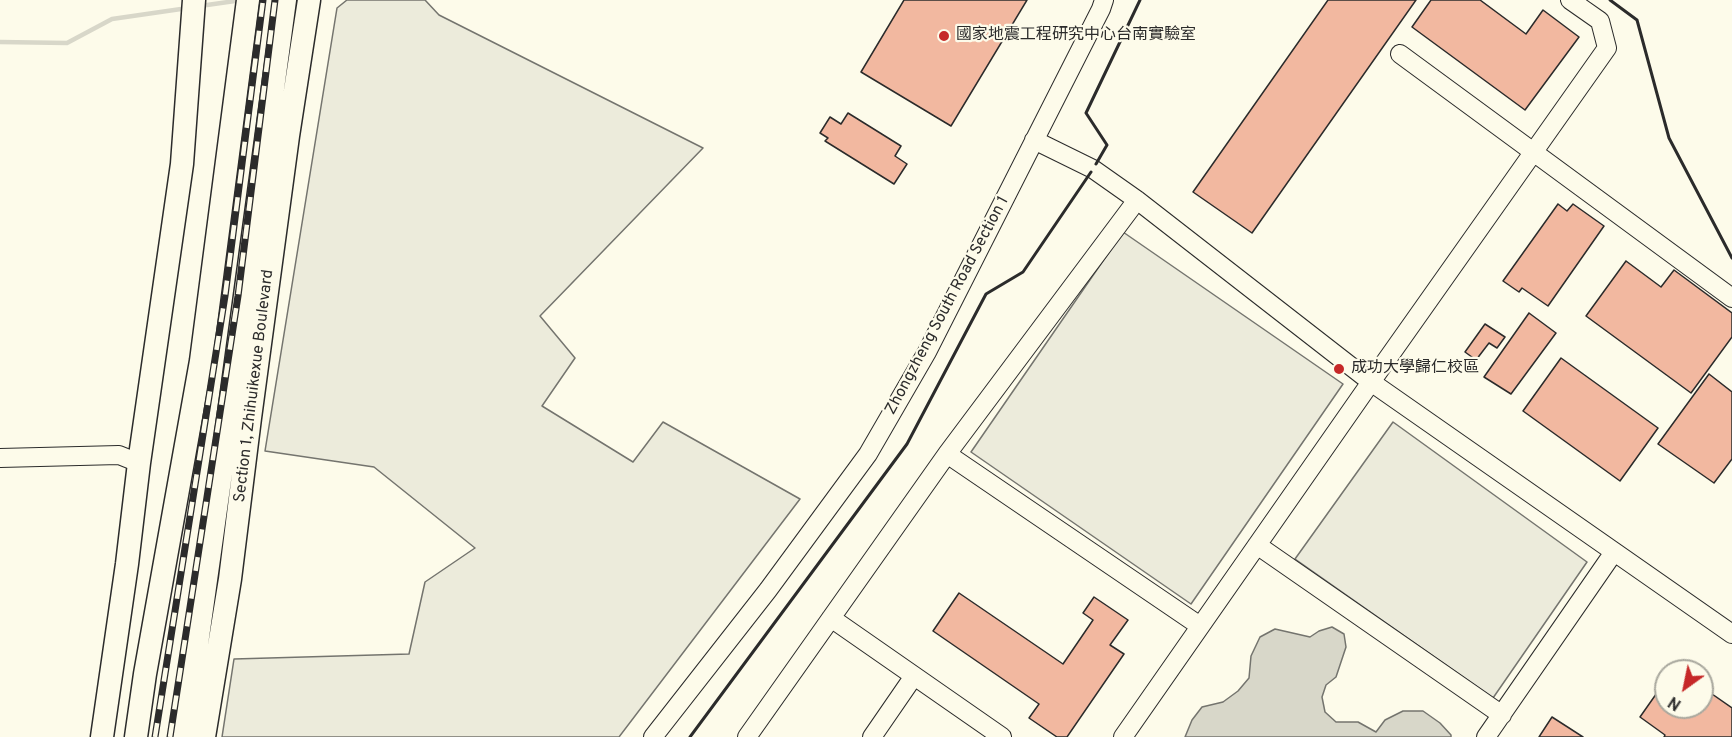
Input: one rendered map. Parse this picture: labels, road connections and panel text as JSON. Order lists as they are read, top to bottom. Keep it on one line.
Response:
{"streets":{"main road":["Section 1, Zhihuikexue Boulevard"],"street":["Zhongzheng South Road Section 1"]},"places":["國家地震工程研究中心台南實驗室","成功大學歸仁校區"],"north":"bottom left"}
